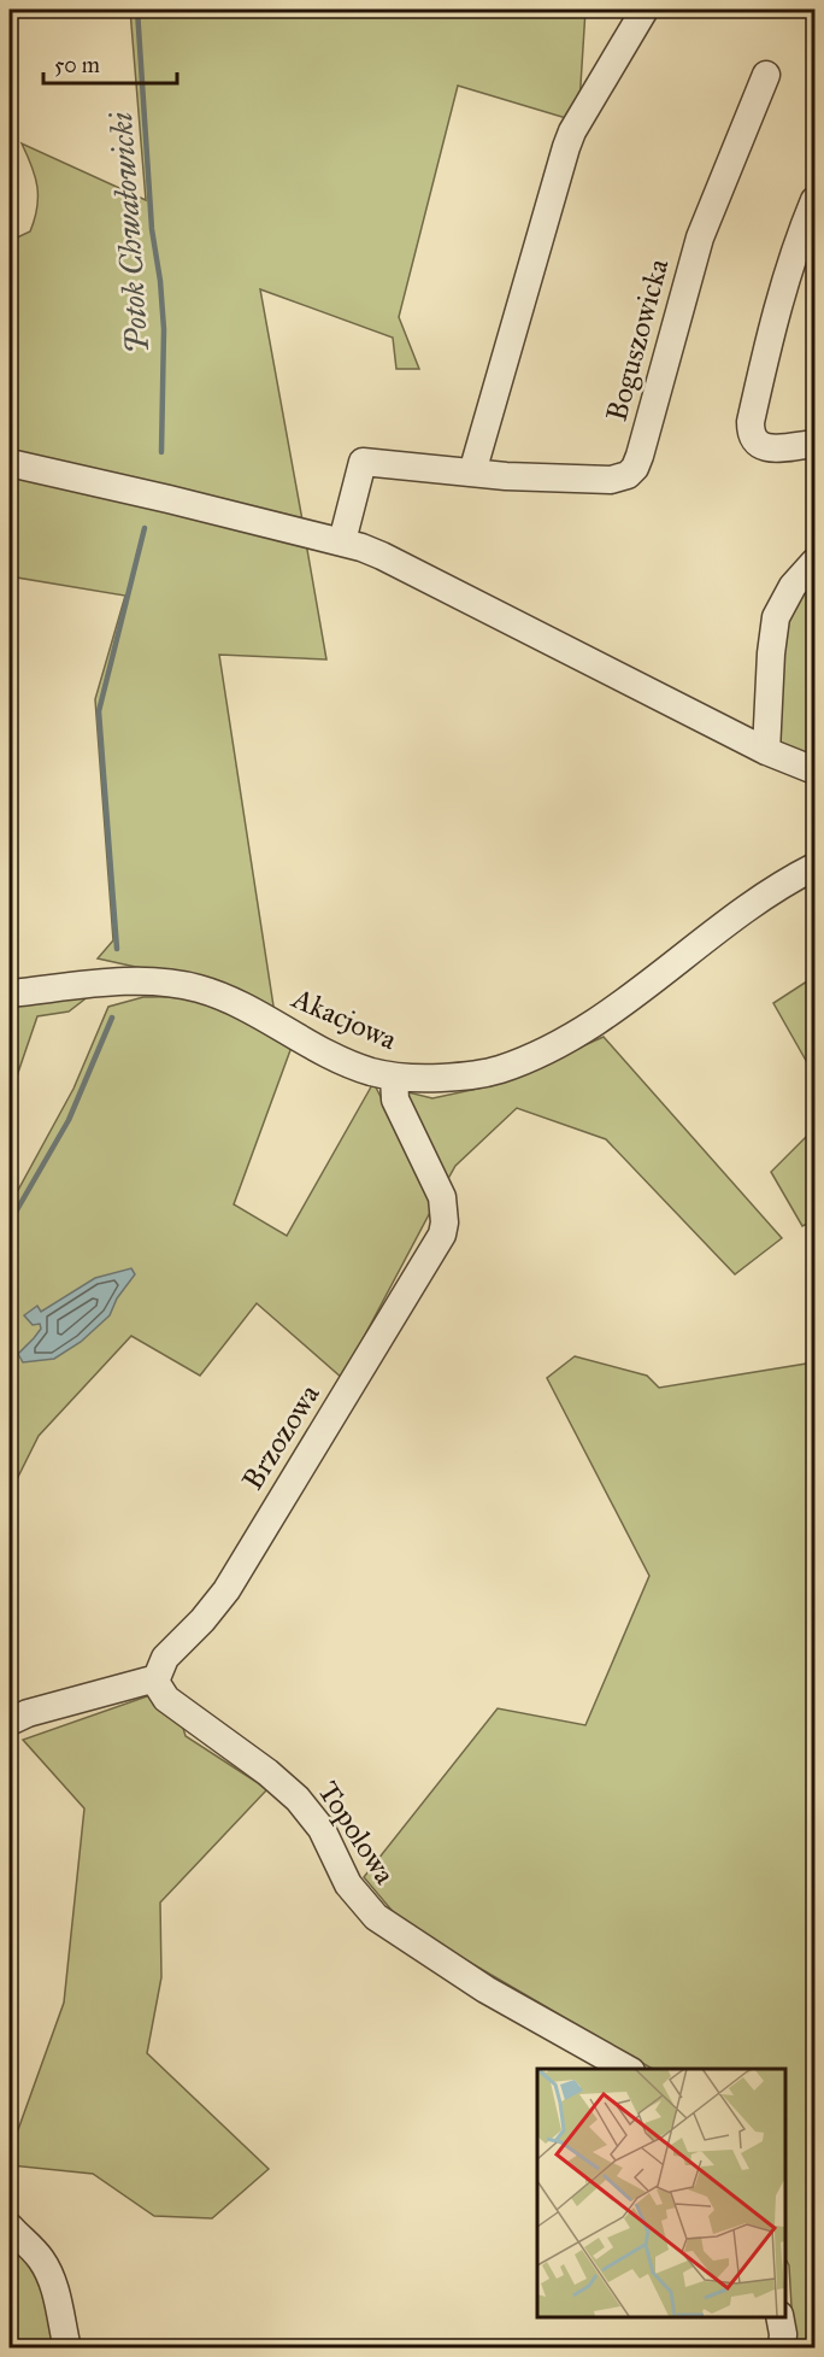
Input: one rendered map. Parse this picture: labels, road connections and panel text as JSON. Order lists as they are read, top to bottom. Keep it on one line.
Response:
{"streets":{"street":["Boguszowicka","Akacjowa","Brzozowa","Topolowa"]},"crossings":[["Akacjowa","Brzozowa"],["Brzozowa","Topolowa"]],"water":["Potok Chwałowicki"],"scale_bar":"50 m"}
